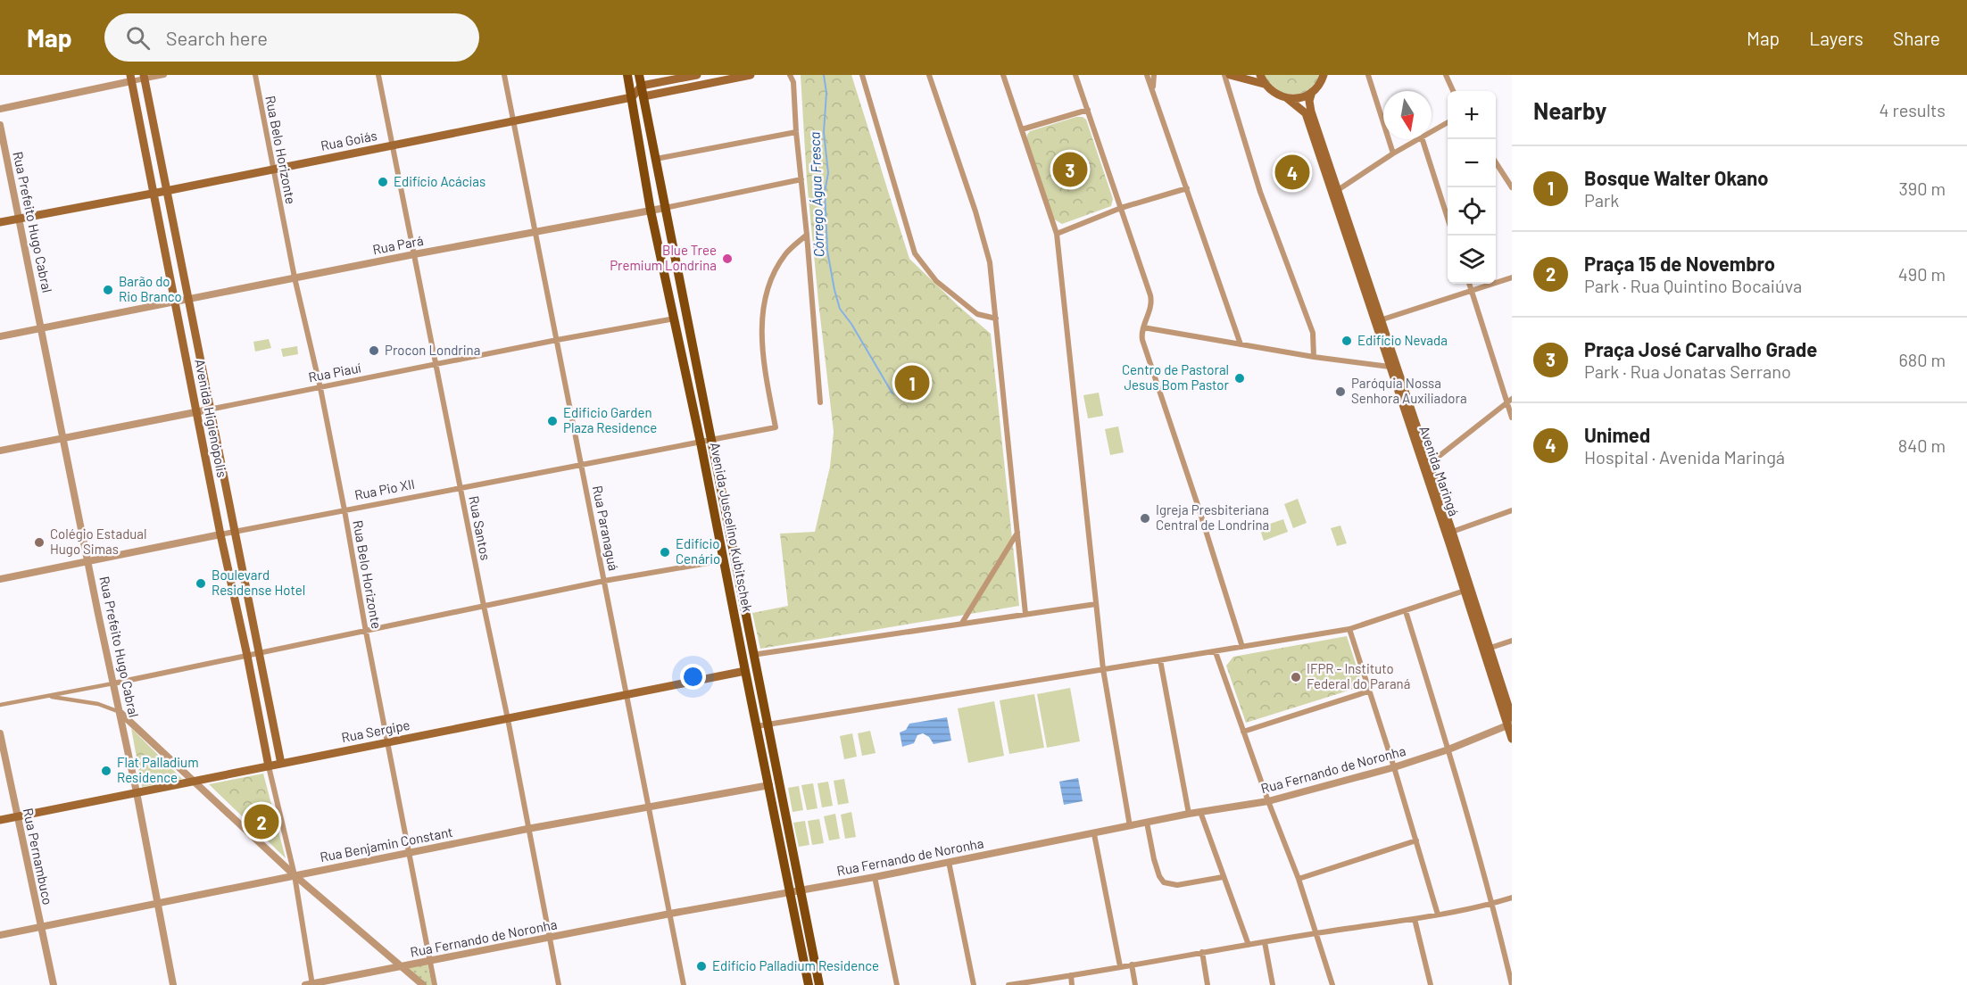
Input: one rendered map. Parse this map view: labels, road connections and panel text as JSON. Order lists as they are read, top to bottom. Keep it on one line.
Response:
{"streets":{"main road":["Rua Goiás","Avenida Higienópolis","Avenida Maringá","Avenida Juscelino Kubitschek","Rua Sergipe"],"street":["Rua Belo Horizonte","Rua Prefeito Hugo Cabral","Rua Pará","Rua Piauí","Rua Pio XII","Rua Santos","Rua Paranaguá","Rua Fernando de Noronha","Rua Benjamin Constant","Rua Pernambuco"]},"crossings":[["Rua Goiás","Rua Belo Horizonte"],["Rua Goiás","Rua Prefeito Hugo Cabral"],["Rua Goiás","Avenida Higienópolis"],["Rua Goiás","Avenida Juscelino Kubitschek"],["Rua Goiás","Rua Santos"],["Rua Goiás","Rua Paranaguá"],["Rua Belo Horizonte","Rua Pará"],["Rua Belo Horizonte","Rua Piauí"],["Rua Belo Horizonte","Rua Pio XII"],["Rua Belo Horizonte","Rua Sergipe"],["Rua Belo Horizonte","Rua Fernando de Noronha"],["Rua Belo Horizonte","Rua Benjamin Constant"],["Rua Prefeito Hugo Cabral","Rua Pará"],["Rua Prefeito Hugo Cabral","Rua Piauí"],["Rua Prefeito Hugo Cabral","Rua Pio XII"],["Rua Prefeito Hugo Cabral","Rua Sergipe"],["Rua Prefeito Hugo Cabral","Rua Benjamin Constant"],["Rua Pará","Avenida Higienópolis"],["Rua Pará","Avenida Juscelino Kubitschek"],["Rua Pará","Rua Santos"],["Rua Pará","Rua Paranaguá"],["Rua Piauí","Avenida Higienópolis"],["Rua Piauí","Avenida Juscelino Kubitschek"],["Rua Piauí","Rua Santos"],["Rua Piauí","Rua Paranaguá"],["Avenida Higienópolis","Rua Pio XII"],["Avenida Higienópolis","Rua Sergipe"],["Avenida Maringá","Rua Fernando de Noronha"],["Rua Pio XII","Avenida Juscelino Kubitschek"],["Rua Pio XII","Rua Santos"],["Rua Pio XII","Rua Paranaguá"],["Avenida Juscelino Kubitschek","Rua Sergipe"],["Avenida Juscelino Kubitschek","Rua Fernando de Noronha"],["Avenida Juscelino Kubitschek","Rua Benjamin Constant"],["Rua Santos","Rua Sergipe"],["Rua Santos","Rua Fernando de Noronha"],["Rua Santos","Rua Benjamin Constant"],["Rua Paranaguá","Rua Sergipe"],["Rua Paranaguá","Rua Fernando de Noronha"],["Rua Paranaguá","Rua Benjamin Constant"],["Rua Sergipe","Rua Pernambuco"],["Rua Benjamin Constant","Rua Pernambuco"]],"water":["Córrego Água Fresca"],"places":["Edifício Acácias","Blue Tree Premium Londrina","Barão do Rio Branco","Edifício Nevada","Procon Londrina","Centro de Pastoral Jesus Bom Pastor","Paróquia Nossa Senhora Auxiliadora","Edificio Garden Plaza Residence","Igreja Presbiteriana Central de Londrina","Colégio Estadual Hugo Simas","Edifício Cenário","Boulevard Residense Hotel","IFPR - Instituto Federal do Paraná","Flat Palladium Residence","Edifício Palladium Residence"],"north":"bottom","page":{"header":"Map","search":"Search here","nav":["Map","Layers","Share"],"heading":["Nearby","4 results"],"map_buttons":["+","−"],"list":[{"mark":"1","name":"Bosque Walter Okano","note":"Park","value":"390 m"},{"mark":"2","name":"Praça 15 de Novembro","note":"Park · Rua Quintino Bocaiúva","value":"490 m"},{"mark":"3","name":"Praça José Carvalho Grade","note":"Park · Rua Jonatas Serrano","value":"680 m"},{"mark":"4","name":"Unimed","note":"Hospital · Avenida Maringá","value":"840 m"}],"pins":["3","4","1","2"]}}
